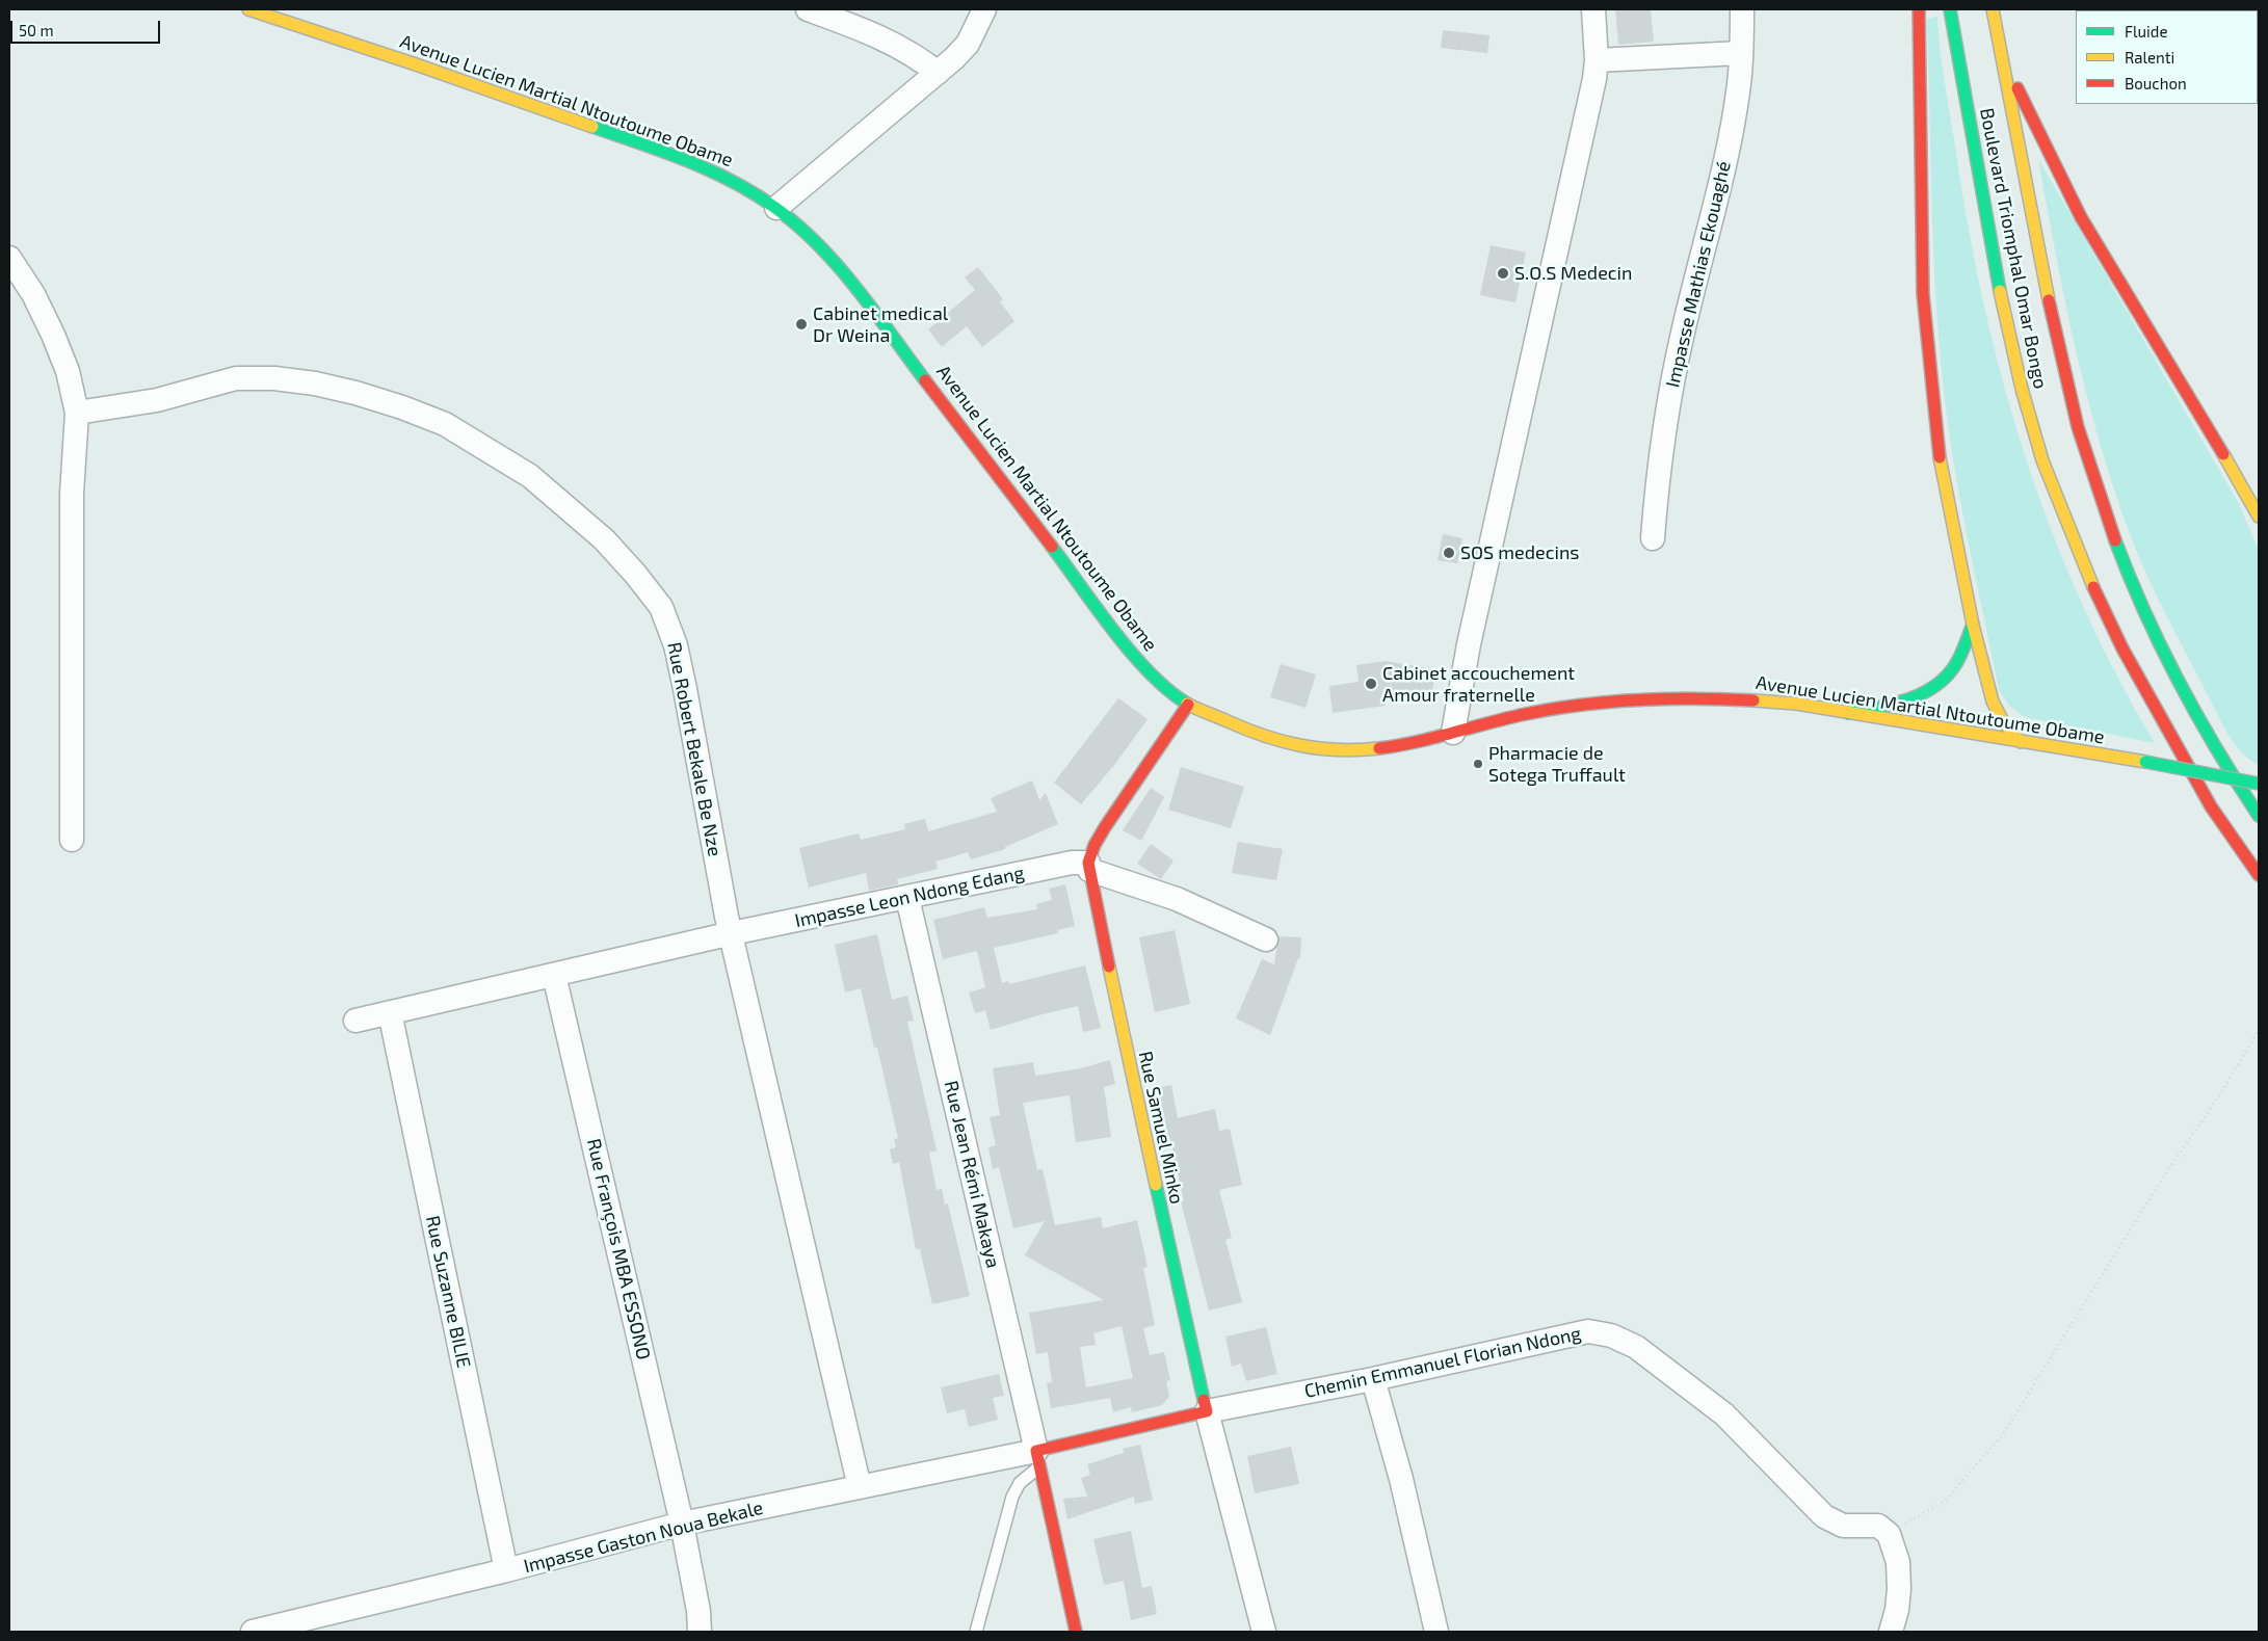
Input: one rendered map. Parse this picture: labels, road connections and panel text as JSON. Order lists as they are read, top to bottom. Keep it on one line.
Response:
{"streets":{"main road":["Avenue Lucien Martial Ntoutoume Obame","Boulevard Triomphal Omar Bongo","Rue Samuel Minko"],"street":["Impasse Mathias Ekouaghé","Rue Robert Bekale Be Nze","Impasse Leon Ndong Edang","Rue Jean Rémi Makaya","Rue François MBA ESSONO","Rue Suzanne BILIE","Chemin Emmanuel Florian Ndong","Impasse Gaston Noua Bekale"]},"crossings":[["Rue Robert Bekale Be Nze","Impasse Leon Ndong Edang"],["Rue Robert Bekale Be Nze","Impasse Gaston Noua Bekale"],["Impasse Leon Ndong Edang","Rue Samuel Minko"],["Impasse Leon Ndong Edang","Rue Jean Rémi Makaya"],["Impasse Leon Ndong Edang","Rue François MBA ESSONO"],["Impasse Leon Ndong Edang","Rue Suzanne BILIE"],["Rue Samuel Minko","Chemin Emmanuel Florian Ndong"],["Rue Jean Rémi Makaya","Impasse Gaston Noua Bekale"],["Rue François MBA ESSONO","Impasse Gaston Noua Bekale"],["Rue Suzanne BILIE","Impasse Gaston Noua Bekale"]],"places":["S.O.S Medecin","Cabinet medical Dr Weina","SOS medecins","Cabinet accouchement Amour fraternelle","Pharmacie de Sotega Truffault"],"legend":["Fluide","Ralenti","Bouchon"],"scale_bar":"50 m"}
